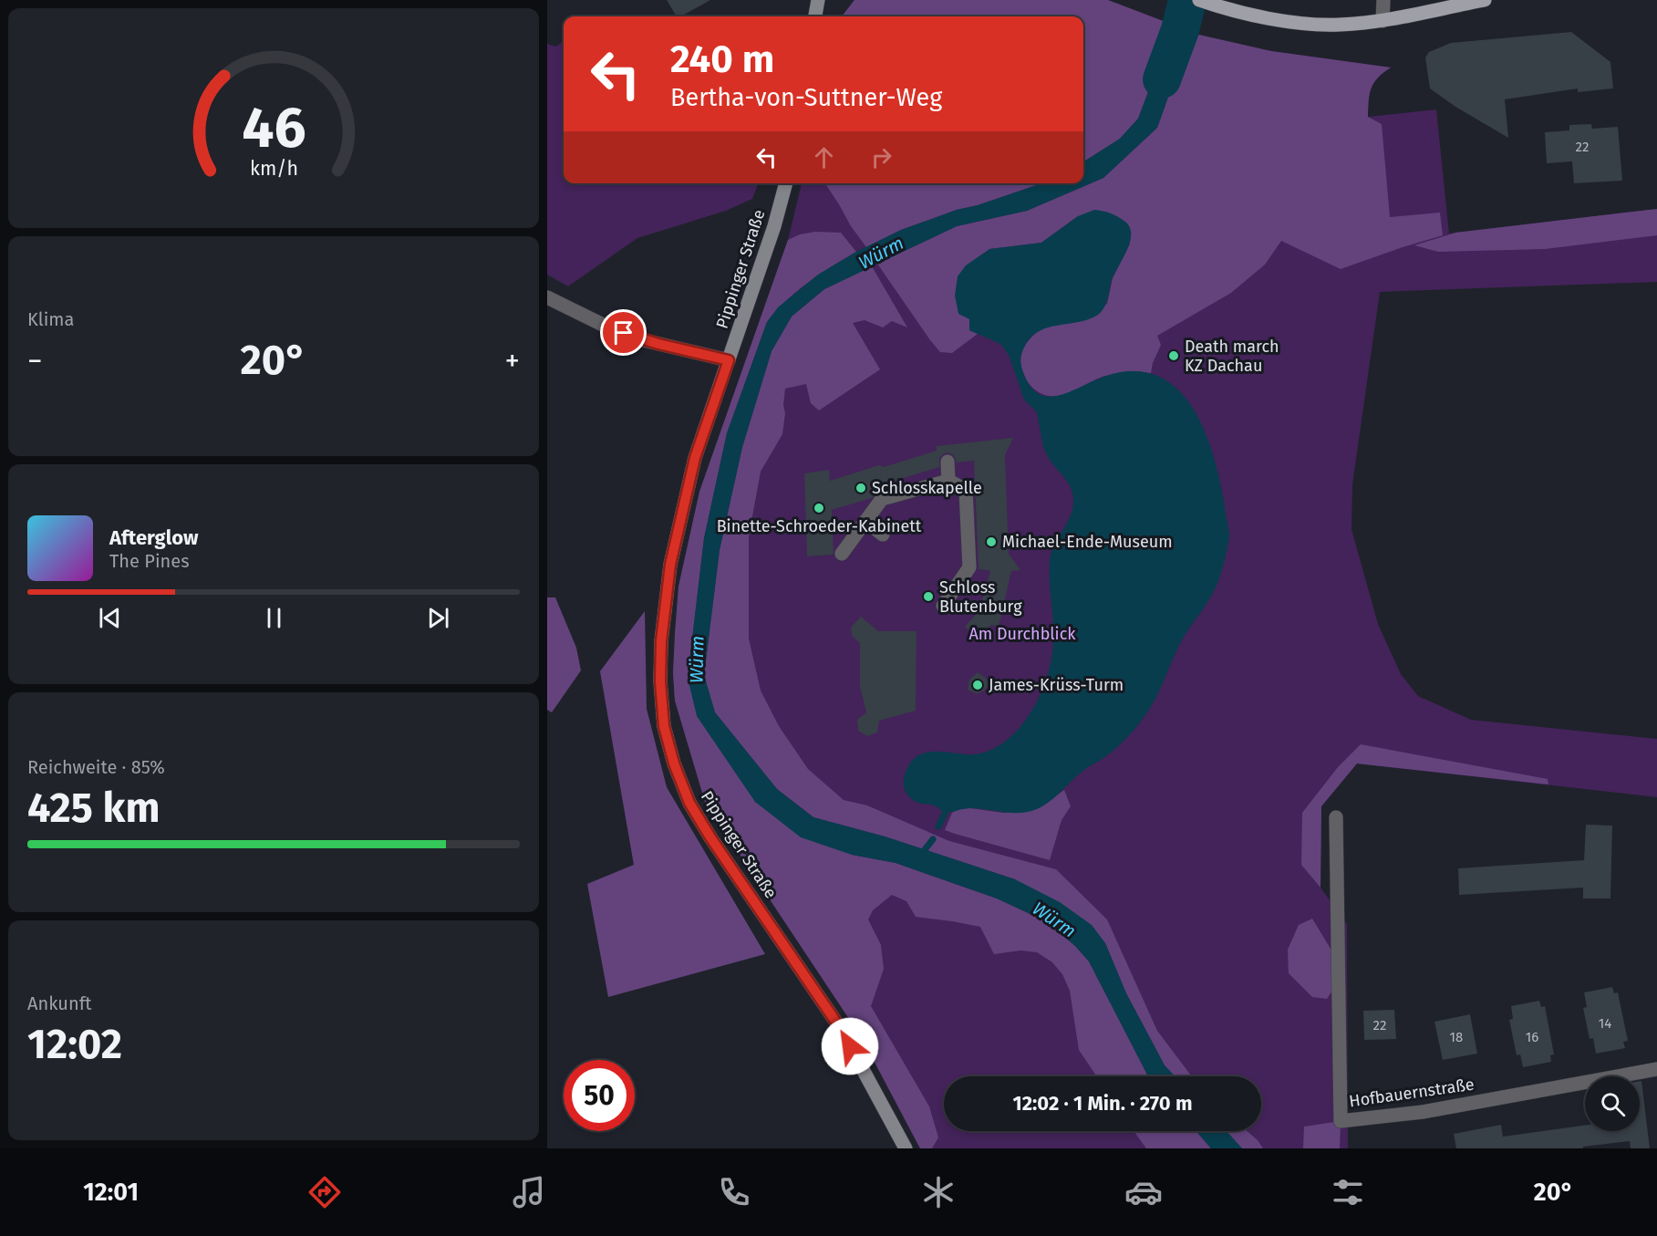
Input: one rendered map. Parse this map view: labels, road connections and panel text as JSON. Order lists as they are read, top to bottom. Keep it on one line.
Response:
{"streets":{"main road":["Pippinger Straße"],"street":["Hofbauernstraße"]},"water":["Würm"],"parks":["Am Durchblick"],"places":["Death march KZ Dachau","Schlosskapelle","Binette-Schroeder-Kabinett","Michael-Ende-Museum","Schloss Blutenburg","James-Krüss-Turm"],"house_numbers":["22","14","22","18","16"],"page":{"turn":["240 m","Bertha-von-Suttner-Weg"],"tile":["Klima",["Reichweite · 85%","425 km"],["Ankunft","12:02"]],"heat":["−","20°","+"],"song":["Afterglow","The Pines"],"limit":"50","trip":"12:02 · 1 Min. · 270 m","tabs":["12:01","20°"],"gauge":["46","km/h"]}}
